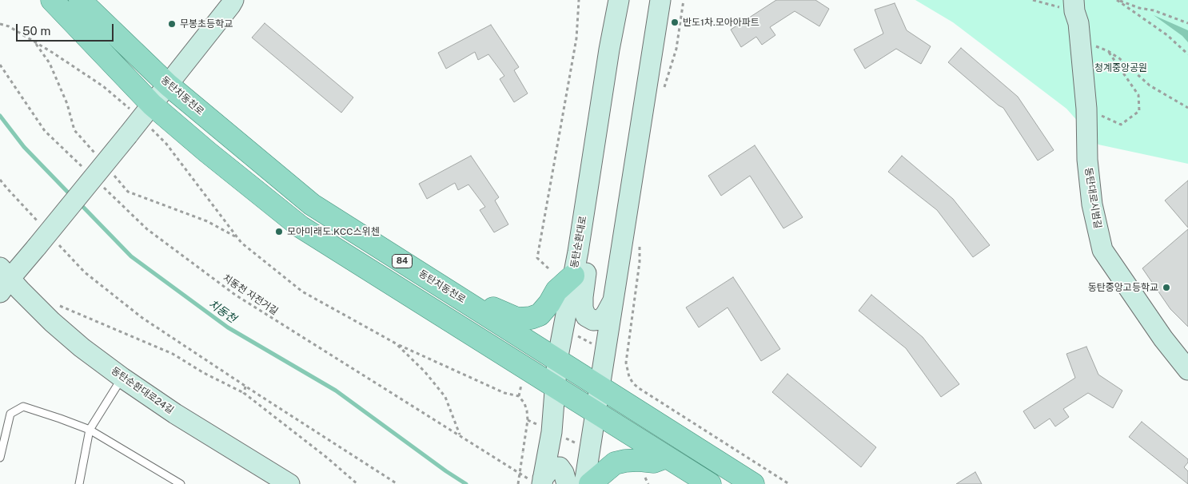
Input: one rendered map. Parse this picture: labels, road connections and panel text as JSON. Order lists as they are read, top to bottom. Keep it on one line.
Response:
{"streets":{"main road":["동탄치동천로","84"],"street":["동탄대로시범길","동탄순환대로","동탄순환대로24길"],"path":["치동천 자전거길"]},"crossings":[["동탄치동천로","동탄순환대로"],["동탄치동천로","동탄순환대로24길"],["동탄순환대로","84"],["동탄순환대로","치동천 자전거길"],["84","동탄순환대로24길"]],"water":["치동천"],"parks":["청계중앙공원"],"places":["반도1차.모아아파트","무봉초등학교","모아미래도.KCC스위첸","동탄중앙고등학교"],"scale_bar":"50 m"}
